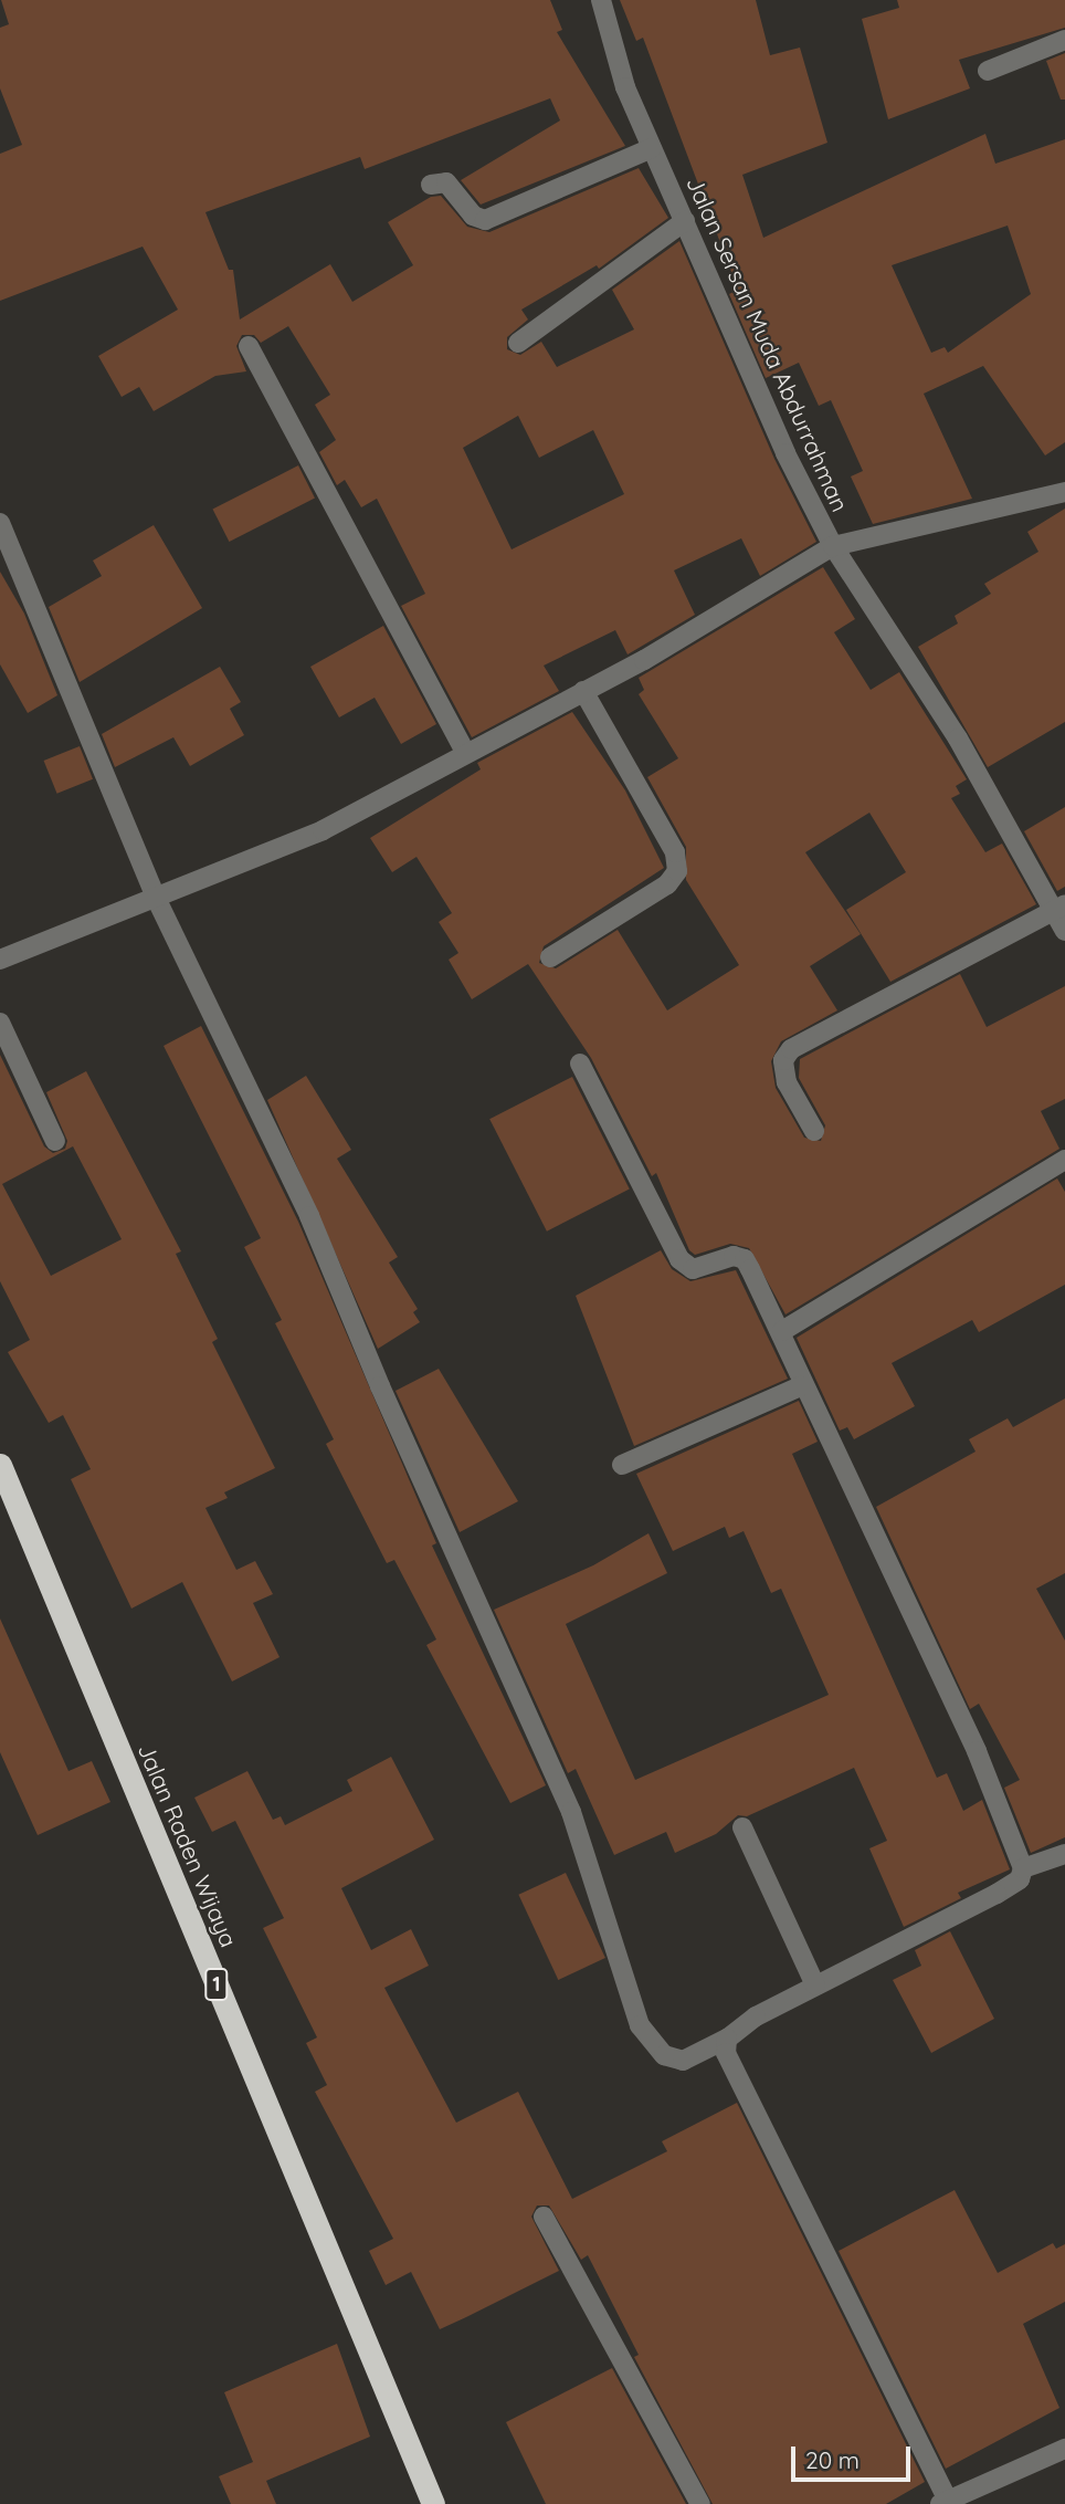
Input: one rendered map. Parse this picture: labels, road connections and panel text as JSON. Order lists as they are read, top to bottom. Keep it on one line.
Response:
{"streets":{"highway":["Jalan Raden Wijaya","1"],"street":["Jalan Sersan Muda Abdurrahman"]},"scale_bar":"20 m"}
